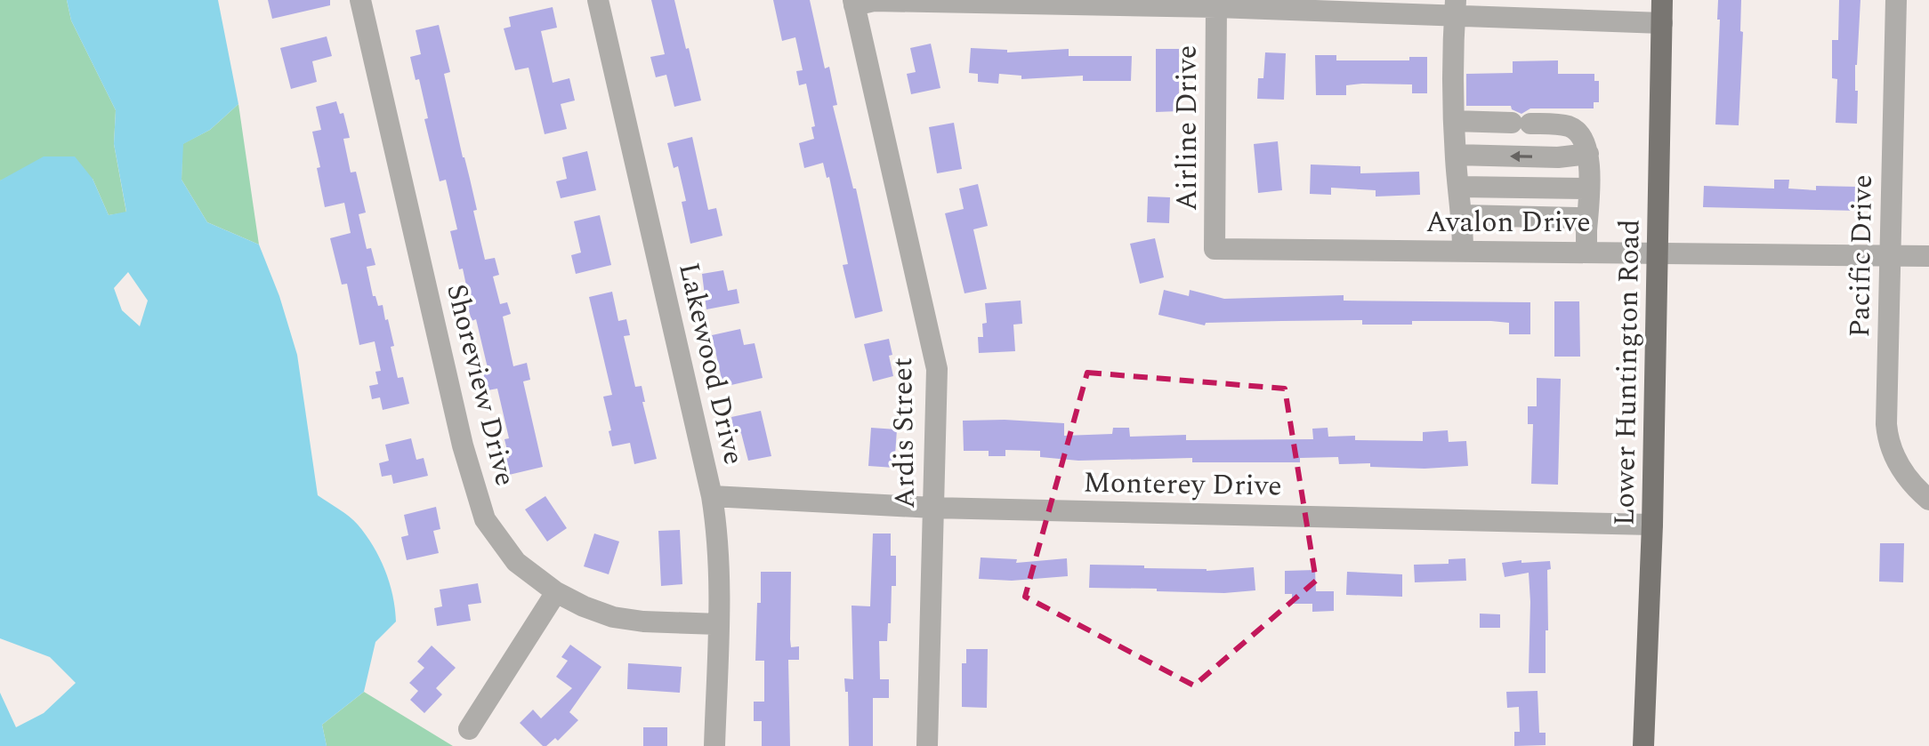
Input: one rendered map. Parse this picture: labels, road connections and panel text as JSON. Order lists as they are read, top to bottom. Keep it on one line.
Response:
{"streets":{"main road":["Lower Huntington Road"],"street":["Airline Drive","Avalon Drive","Pacific Drive","Lakewood Drive","Shoreview Drive","Ardis Street","Monterey Drive"]},"crossings":[["Airline Drive","Avalon Drive"],["Avalon Drive","Pacific Drive"],["Avalon Drive","Lower Huntington Road"],["Lakewood Drive","Shoreview Drive"],["Lakewood Drive","Monterey Drive"],["Lower Huntington Road","Monterey Drive"],["Ardis Street","Monterey Drive"]]}
